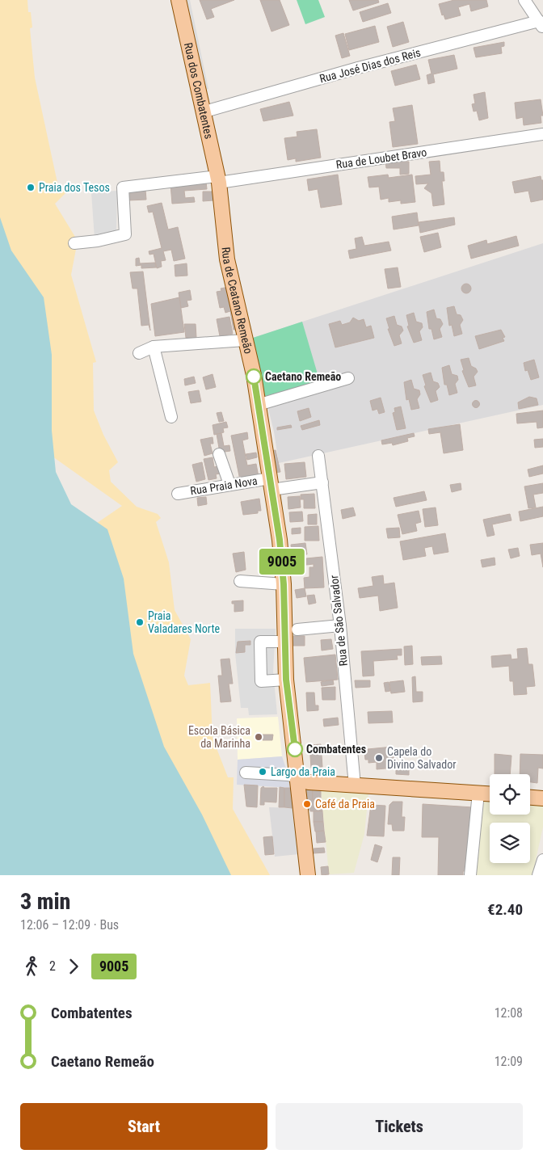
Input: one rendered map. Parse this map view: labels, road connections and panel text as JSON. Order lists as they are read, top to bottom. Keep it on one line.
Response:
{"streets":{"main road":["Rua dos Combatentes","Rua de Ceatano Remeão"],"street":["Rua José Dias dos Reis","Rua de Loubet Bravo","Rua Praia Nova","Rua de São Salvador"]},"crossings":[["Rua José Dias dos Reis","Rua dos Combatentes"],["Rua dos Combatentes","Rua de Loubet Bravo"],["Rua dos Combatentes","Rua de Ceatano Remeão"],["Rua de Loubet Bravo","Rua de Ceatano Remeão"],["Rua de Ceatano Remeão","Rua Praia Nova"],["Rua Praia Nova","Rua de São Salvador"]],"places":["Praia dos Tesos","Caetano Remeão","Praia Valadares Norte","Escola Básica da Marinha","Combatentes","Capela do Divino Salvador","Largo da Praia","Café da Praia"],"lines":["bus line 9005"],"page":{"on_map":"9005","heading":["3 min","12:06 – 12:09 · Bus","€2.40"],"legs":["2","9005"],"list":[{"name":"Combatentes","value":"12:08"},{"name":"Caetano Remeão","value":"12:09"}],"buttons":["Start","Tickets"]}}
